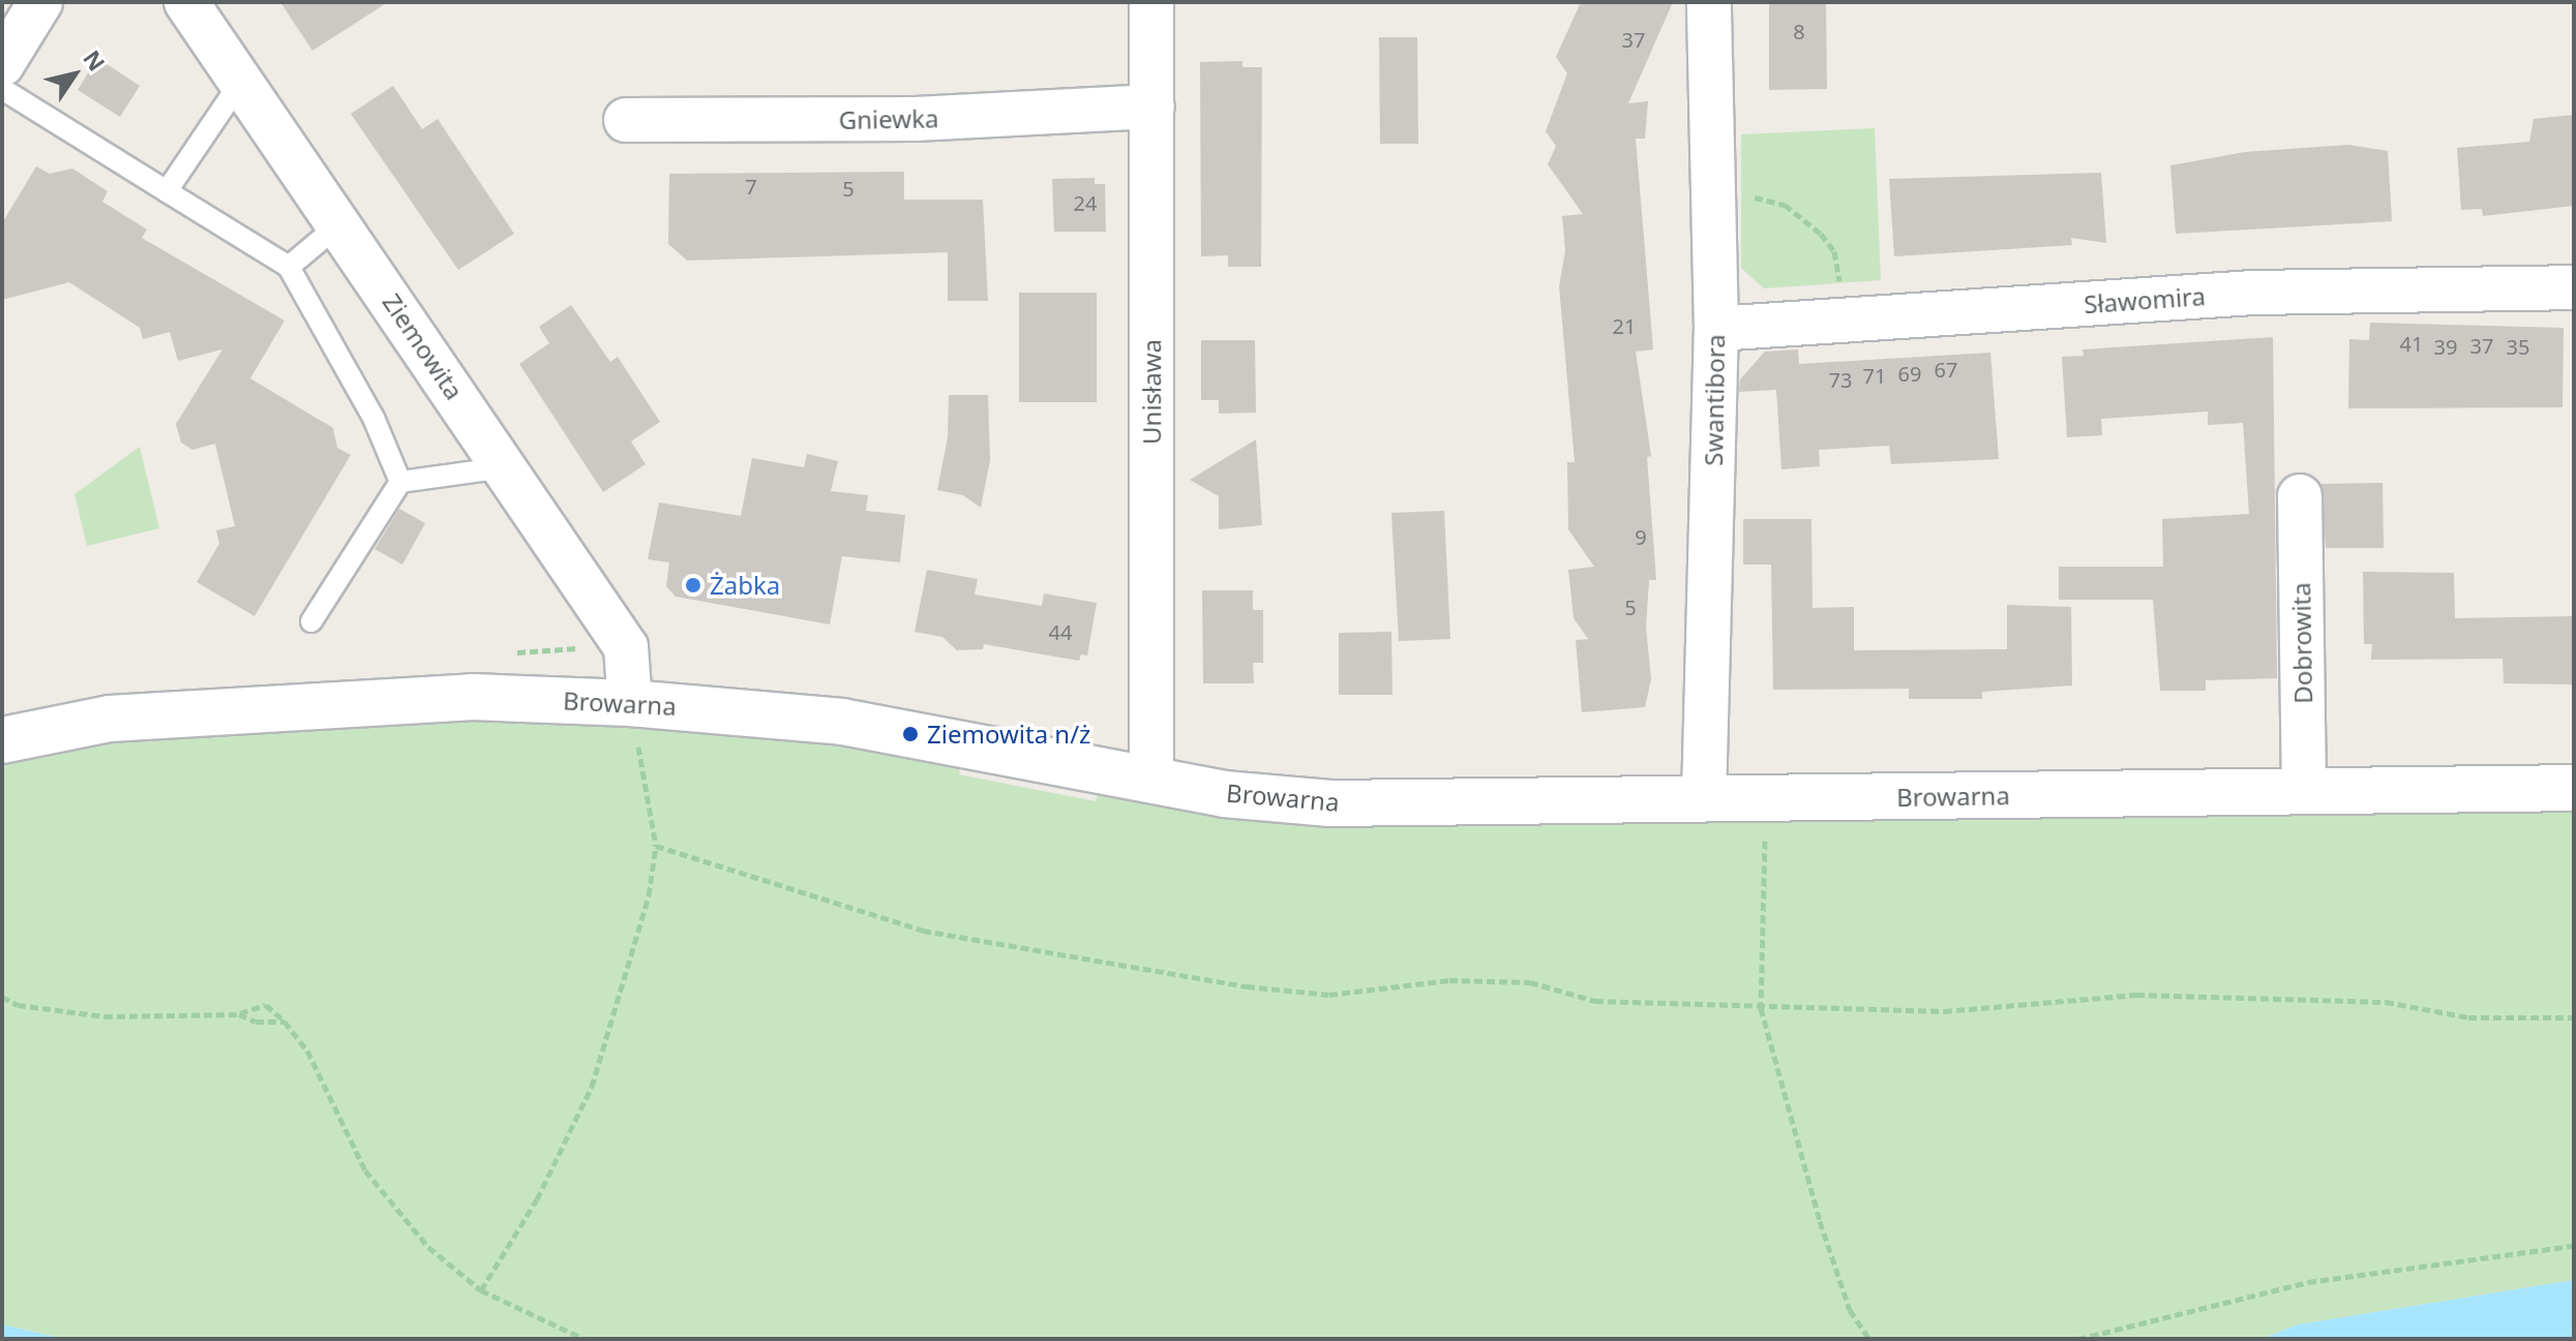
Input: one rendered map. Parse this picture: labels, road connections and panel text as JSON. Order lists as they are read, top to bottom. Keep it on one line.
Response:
{"streets":{"street":["Gniewka","Sławomira","Ziemowita","Unisława","Swantibora","Dobrowita","Browarna"]},"crossings":[["Gniewka","Unisława"],["Sławomira","Swantibora"],["Ziemowita","Browarna"],["Unisława","Browarna"],["Swantibora","Browarna"],["Dobrowita","Browarna"]],"places":["Żabka","Ziemowita n/ż"],"house_numbers":["8","37","7","5","24","21","41","37","39","35","67","69","71","73","9","5","44"],"north":"top right"}
